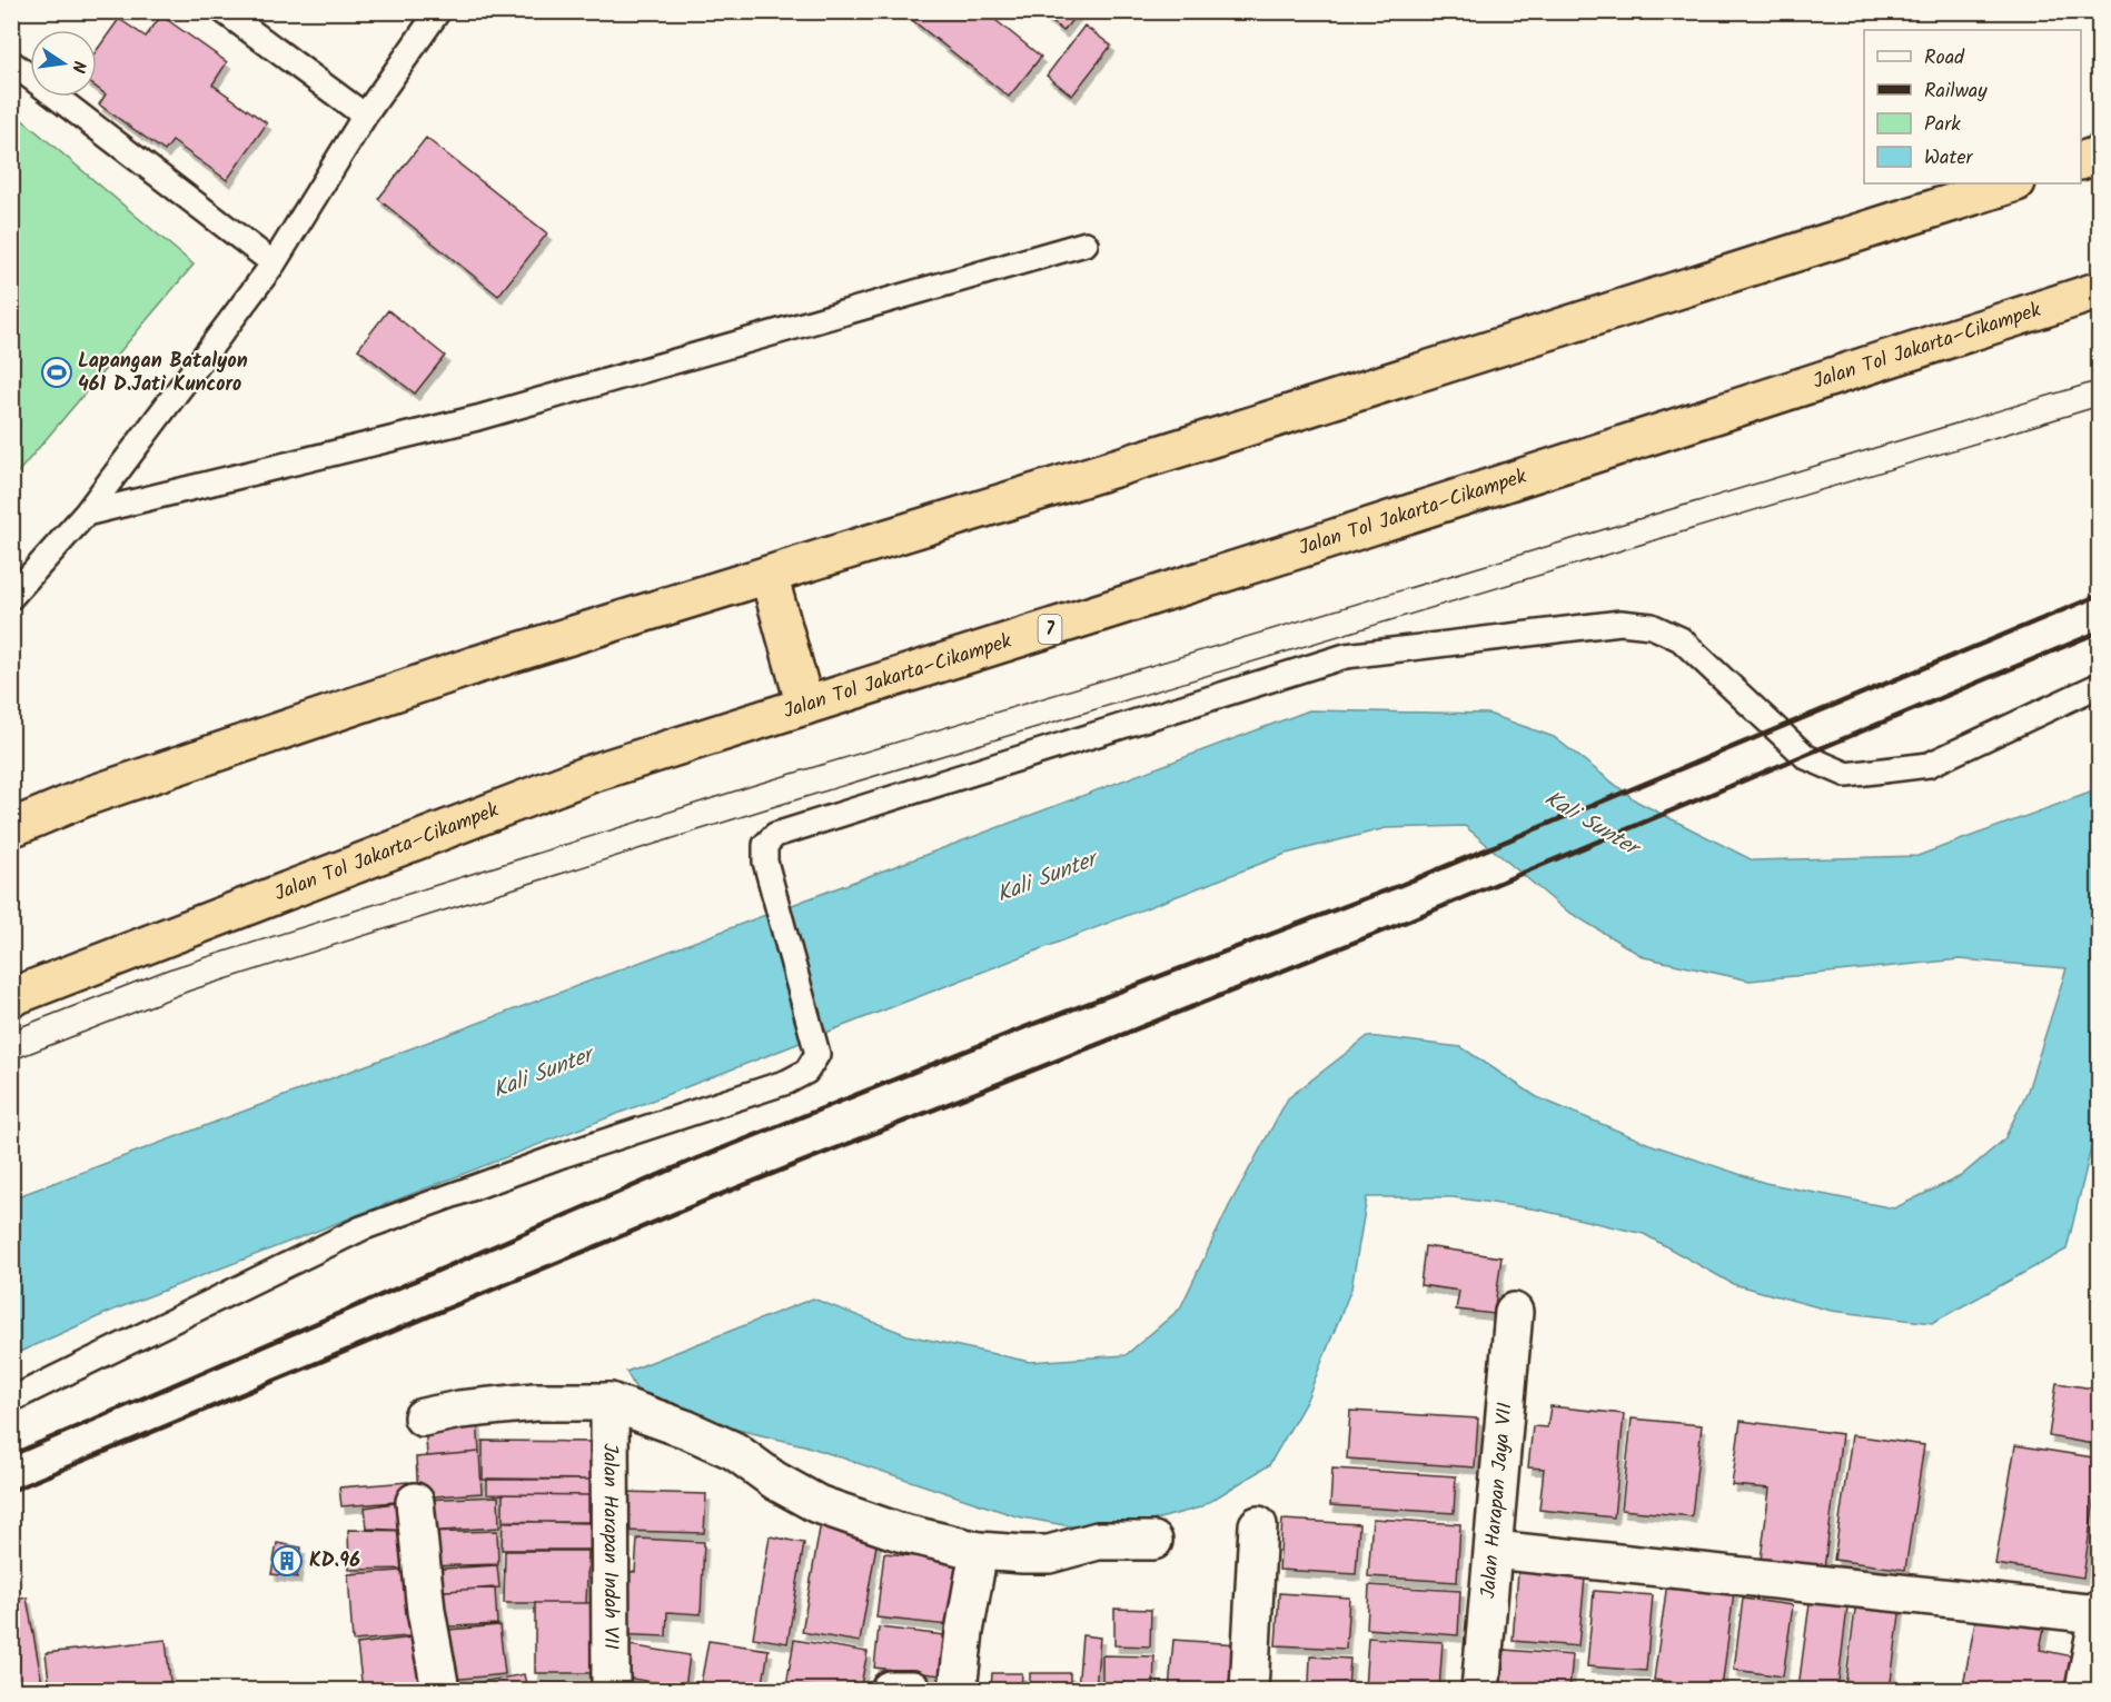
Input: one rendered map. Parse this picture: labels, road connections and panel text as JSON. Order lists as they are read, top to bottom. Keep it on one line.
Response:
{"streets":{"highway":["Jalan Tol Jakarta–Cikampek","7"],"street":["Jalan Harapan Jaya VII","Jalan Harapan Indah VII"]},"water":["Kali Sunter"],"places":{"sports":["Lapangan Batalyon 461 D.Jati Kuncoro"],"building":["KD.96"]},"legend":["Road","Railway","Park","Water"],"north":"right"}
